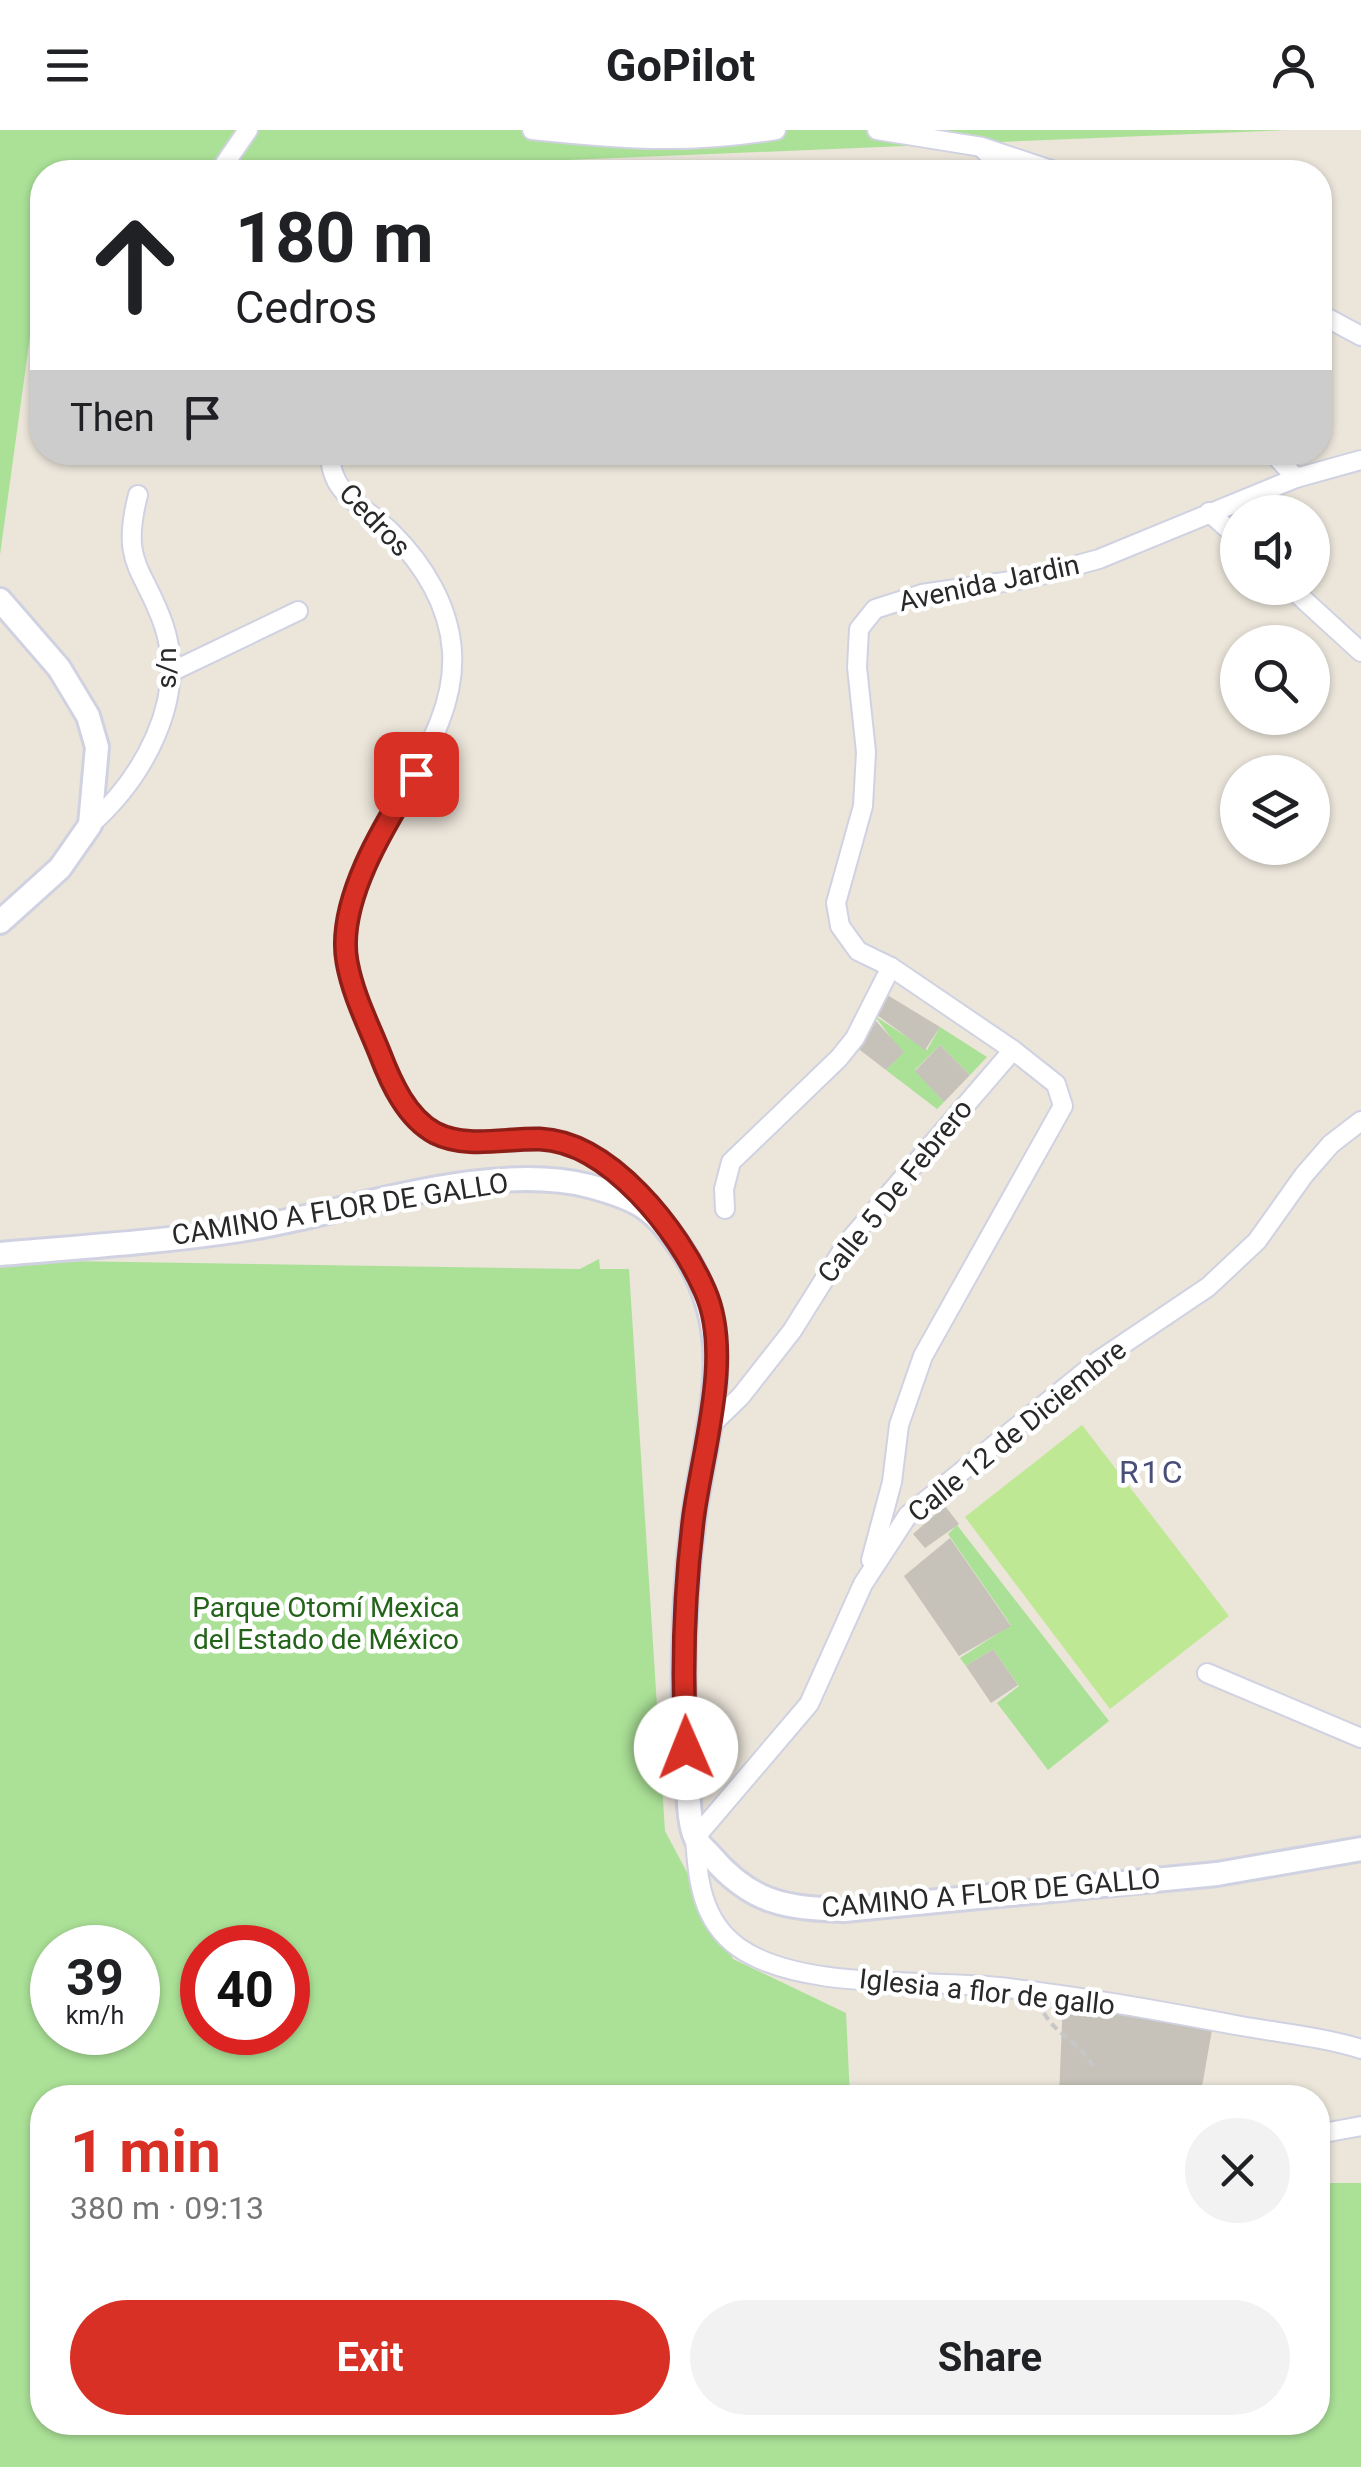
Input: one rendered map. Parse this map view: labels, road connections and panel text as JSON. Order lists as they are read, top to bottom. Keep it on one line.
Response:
{"streets":{"street":["Cedros","Avenida Jardin","s/n","Calle 5 De Febrero","CAMINO A FLOR DE GALLO","Calle 12 de Diciembre","Iglesia a flor de gallo"]},"crossings":[["Cedros","CAMINO A FLOR DE GALLO"],["Avenida Jardin","Calle 5 De Febrero"],["Avenida Jardin","Calle 12 de Diciembre"],["CAMINO A FLOR DE GALLO","Calle 12 de Diciembre"],["CAMINO A FLOR DE GALLO","Iglesia a flor de gallo"],["Calle 12 de Diciembre","Iglesia a flor de gallo"]],"districts":["R1C"],"parks":["Parque Otomí Mexica del Estado de México"],"page":{"header":"GoPilot","turn":["180 m","Cedros"],"then":"Then","speed":"39 km/h","limit":"40","heading":["1 min","380 m · 09:13"],"buttons":["Exit","Share"]}}
